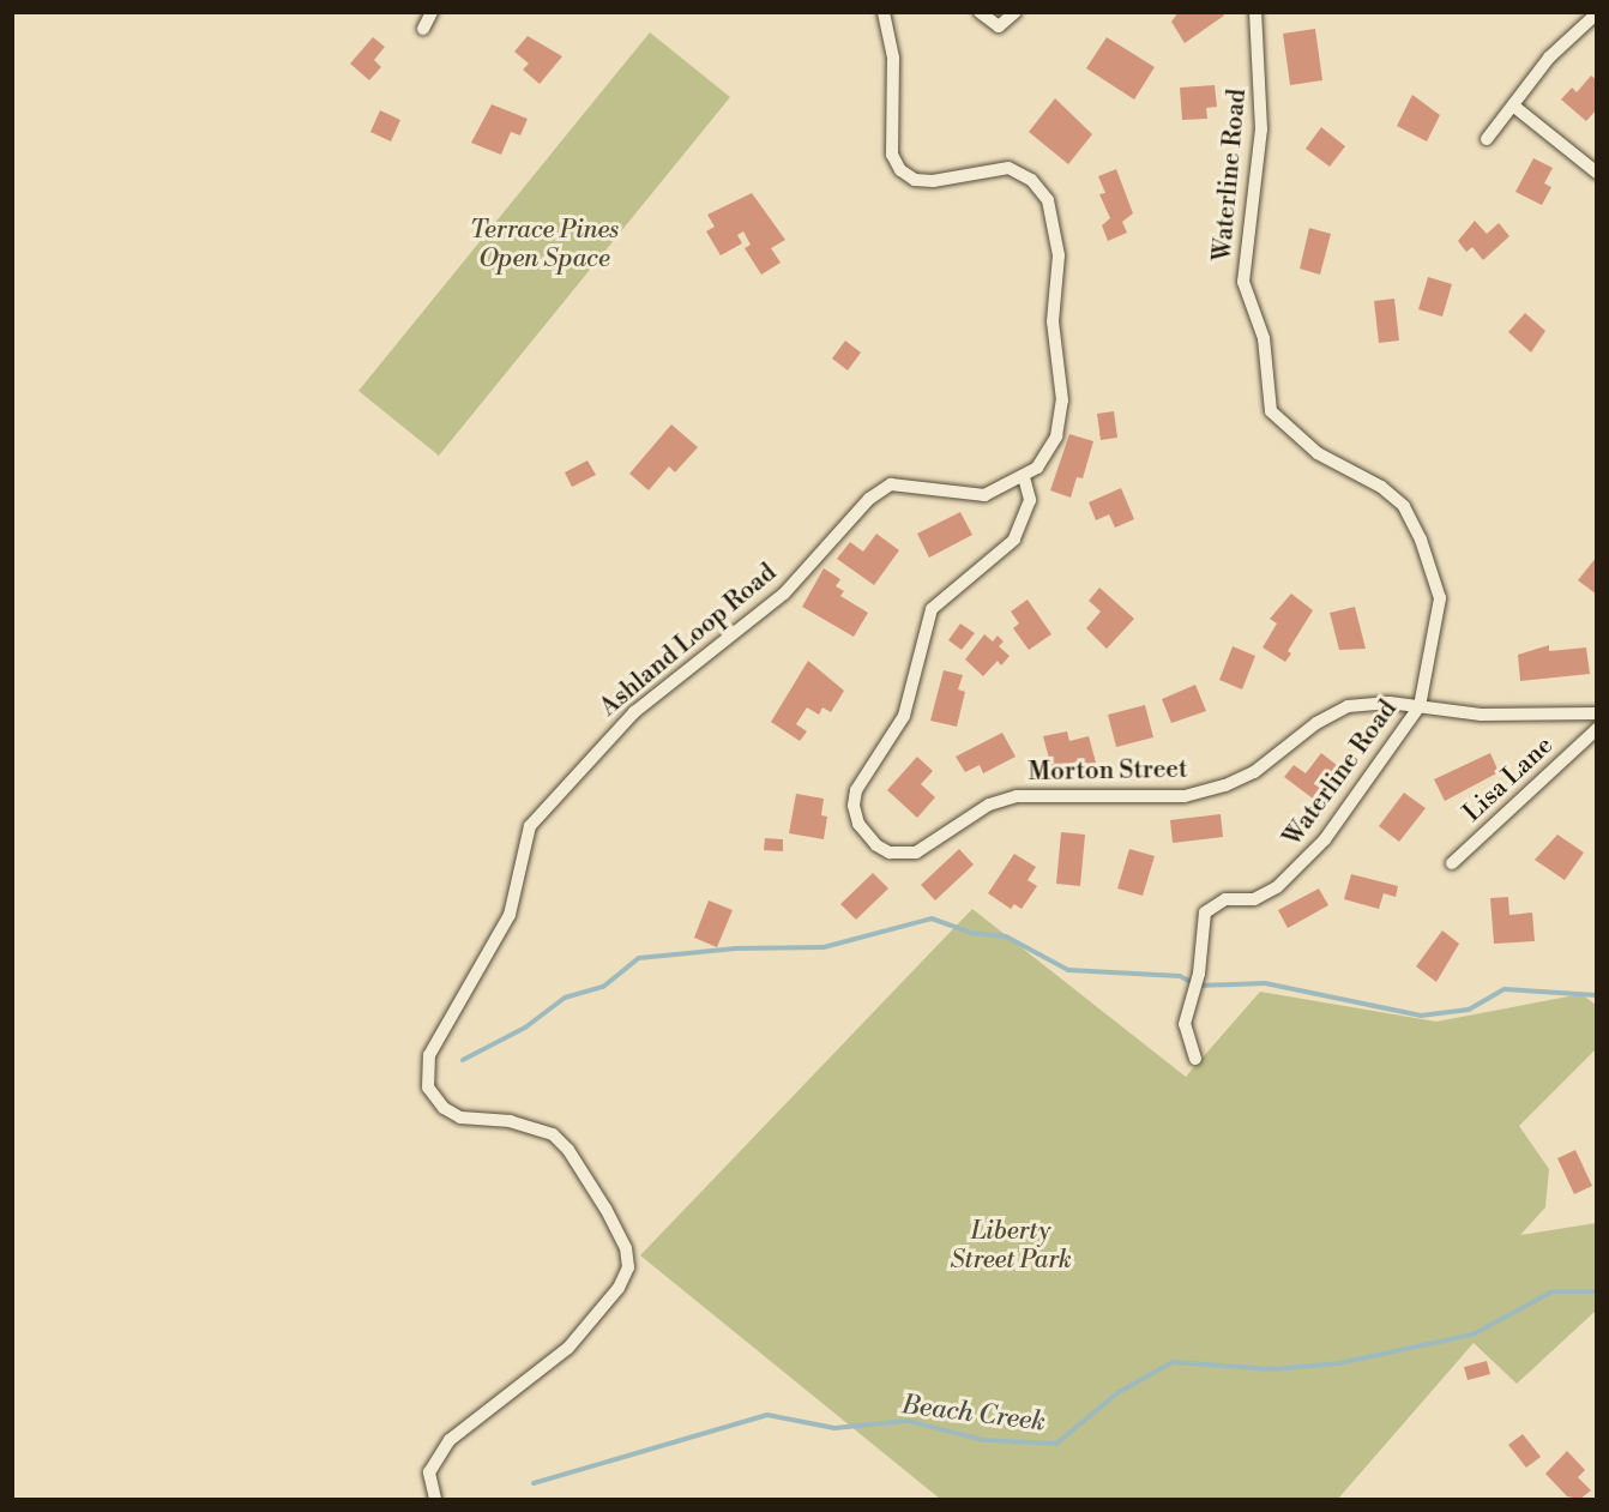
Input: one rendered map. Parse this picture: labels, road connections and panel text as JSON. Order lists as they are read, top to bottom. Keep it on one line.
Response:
{"streets":{"street":["Waterline Road","Ashland Loop Road","Morton Street","Lisa Lane"]},"crossings":[["Waterline Road","Morton Street"],["Ashland Loop Road","Morton Street"]],"water":["Beach Creek"],"parks":["Terrace Pines Open Space","Liberty Street Park"]}
